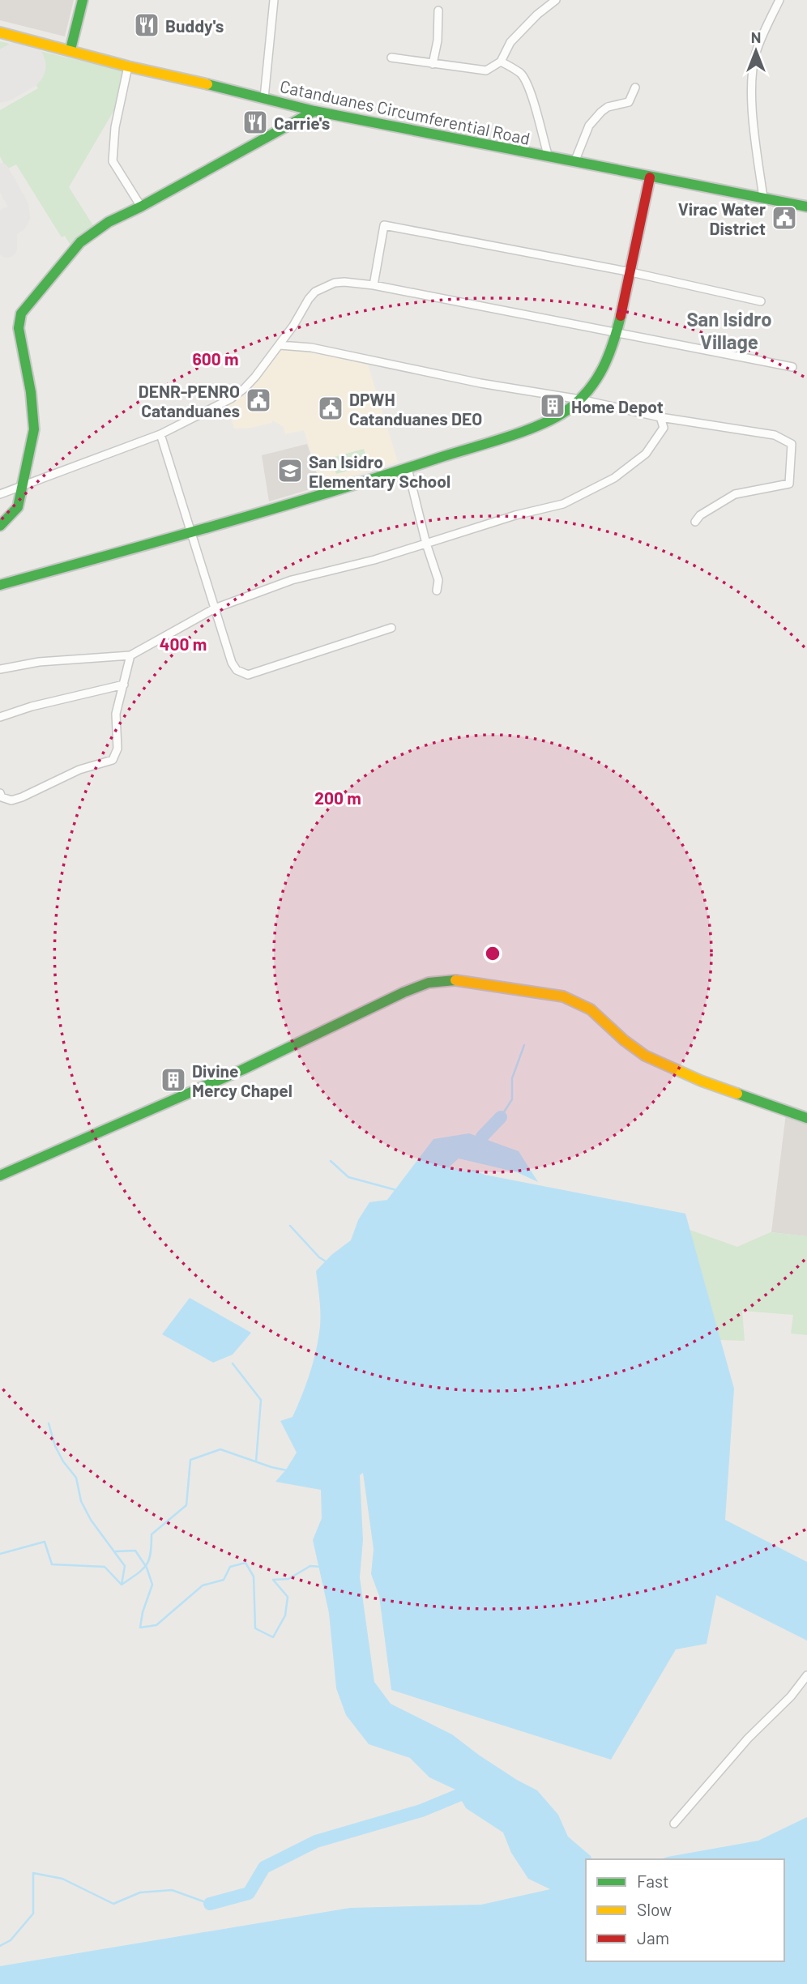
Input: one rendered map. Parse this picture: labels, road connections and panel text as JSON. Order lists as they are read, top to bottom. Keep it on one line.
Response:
{"streets":{"street":["Catanduanes Circumferential Road"]},"districts":["San Isidro Village"],"places":{"restaurant":["Buddy's","Carrie's"],"public building":["Virac Water District","DENR-PENRO Catanduanes","DPWH Catanduanes DEO"],"building":["Home Depot","Divine Mercy Chapel"],"school or university":["San Isidro Elementary School"]},"legend":["Fast","Slow","Jam"],"north":"top","rings":["600 m","400 m","200 m"]}
